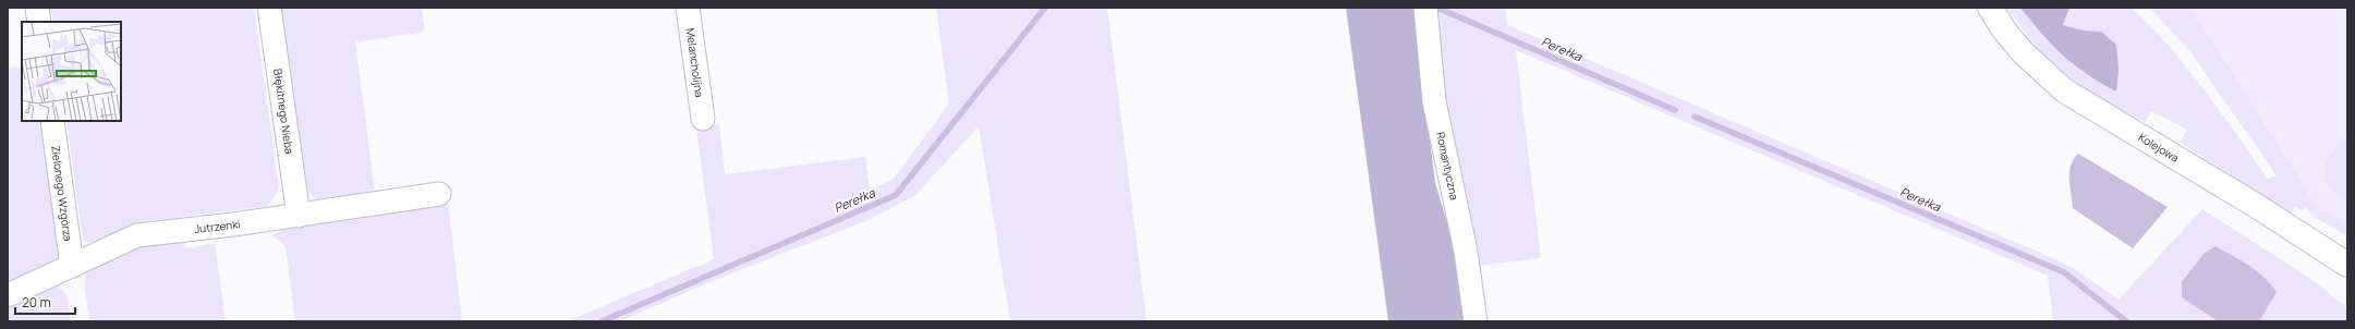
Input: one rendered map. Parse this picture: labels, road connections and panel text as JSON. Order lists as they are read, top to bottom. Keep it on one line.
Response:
{"streets":{"street":["Melancholijna","Błękitnego Nieba","Kolejowa","Romantyczna","Zielonego Wzgórza","Jutrzenki"]},"crossings":[["Błękitnego Nieba","Jutrzenki"],["Zielonego Wzgórza","Jutrzenki"]],"water":["Perełka"],"scale_bar":"20 m"}
